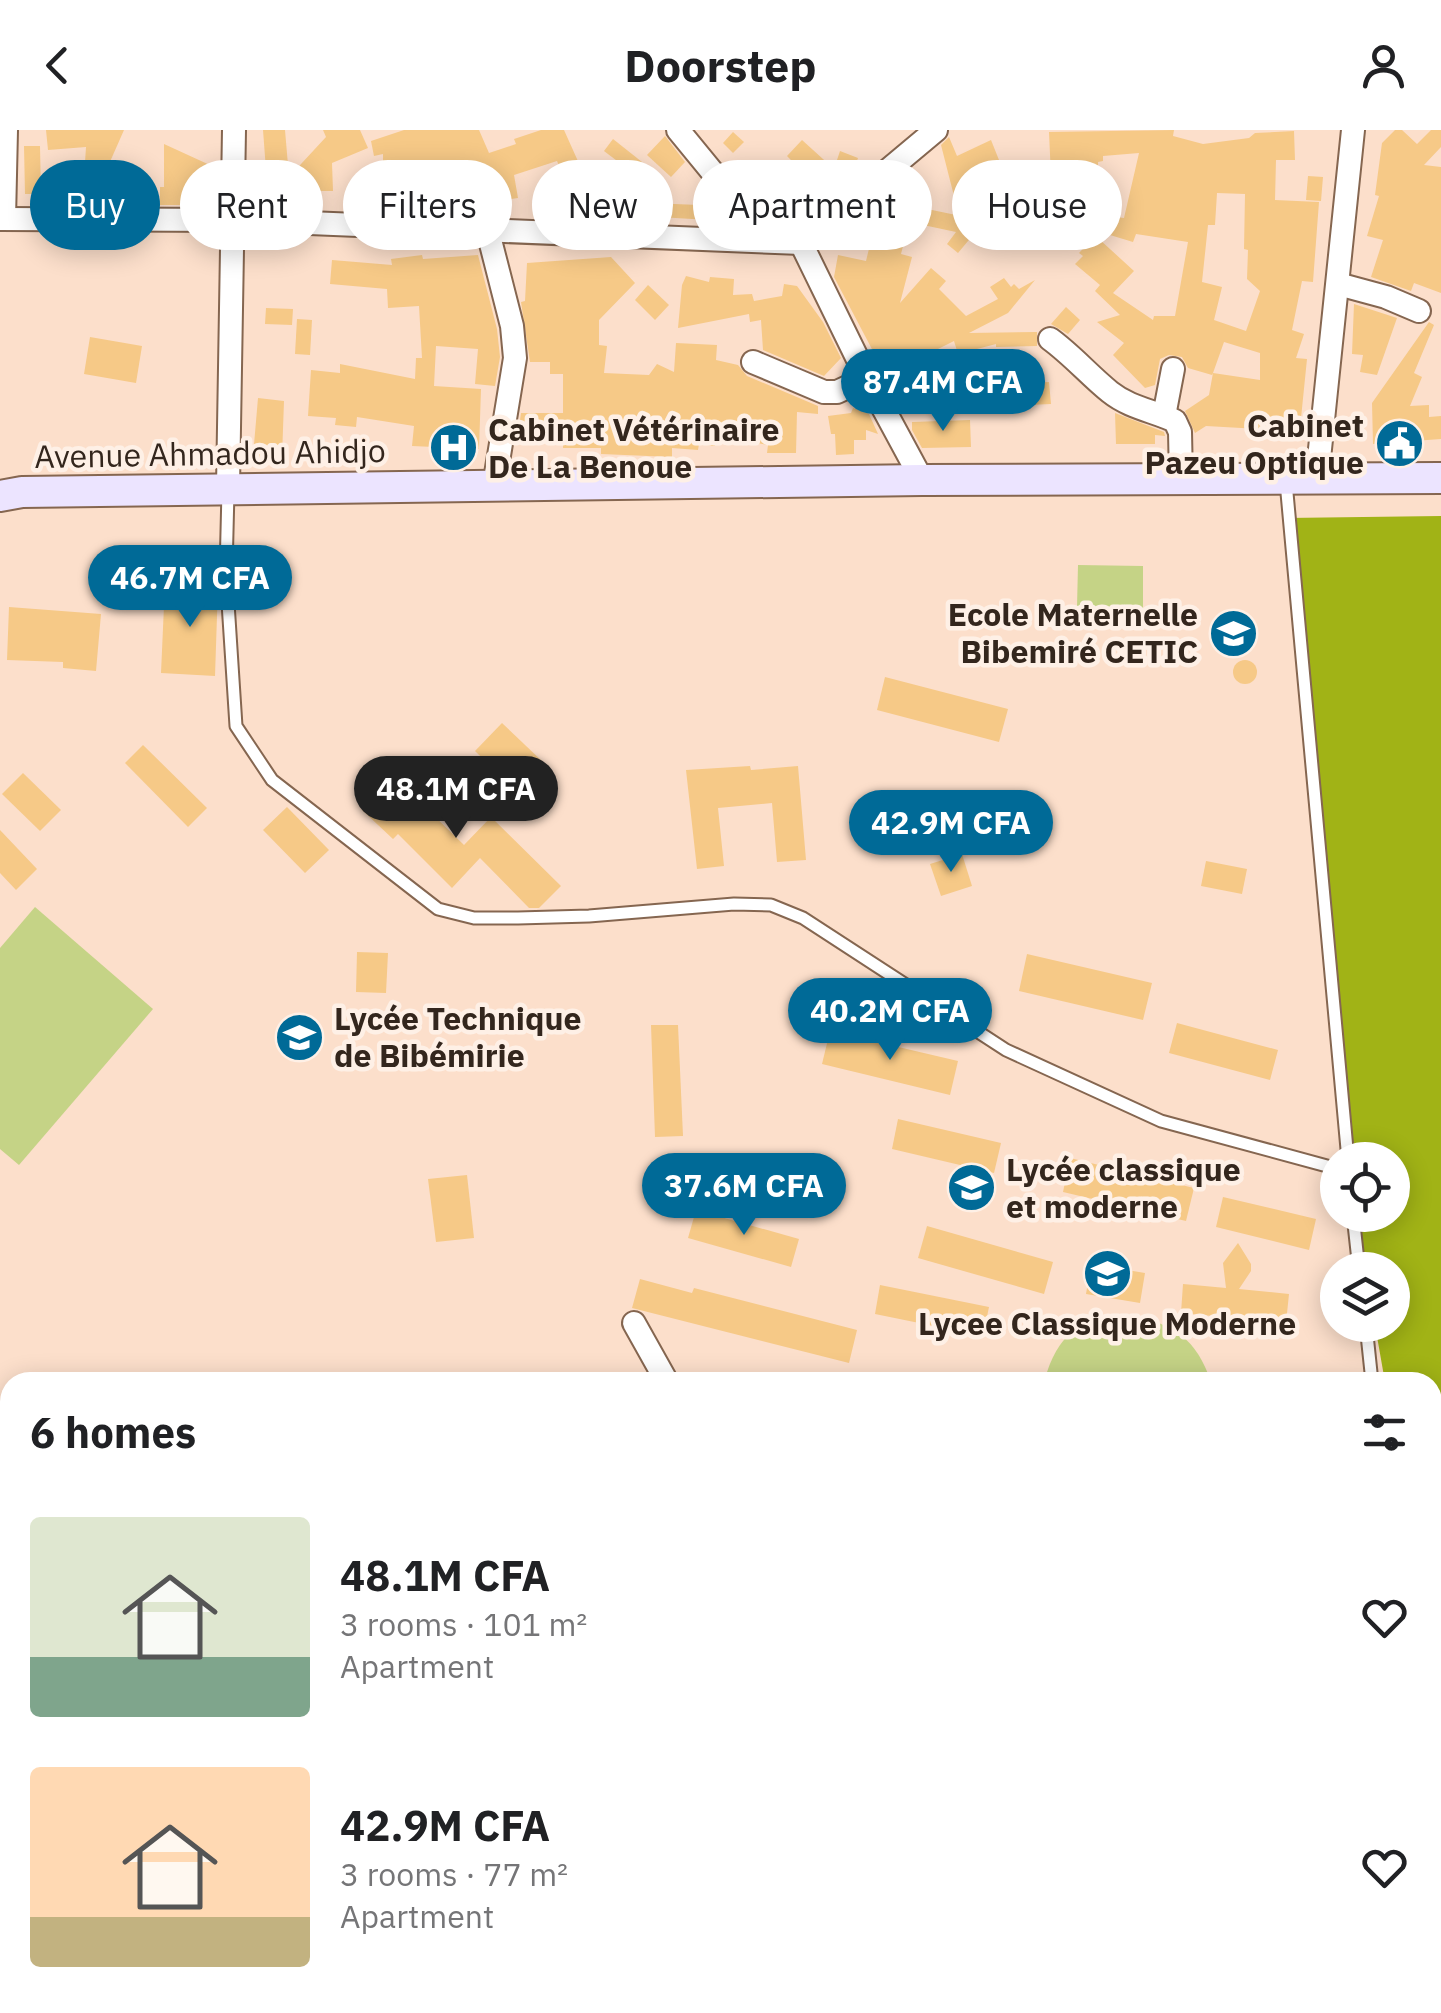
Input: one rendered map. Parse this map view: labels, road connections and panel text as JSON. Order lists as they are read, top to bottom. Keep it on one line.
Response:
{"streets":{"main road":["Avenue Ahmadou Ahidjo"]},"places":{"public building":["Cabinet Pazeu Optique"],"hospital":["Cabinet Vétérinaire De La Benoue"],"school or university":["Ecole Maternelle Bibemiré CETIC","Lycée Technique de Bibémirie","Lycée classique et moderne","Lycee Classique Moderne"]},"page":{"header":"Doorstep","chip":["Buy","Rent","Filters","New","Apartment","House"],"price":["87.4M CFA","46.7M CFA","48.1M CFA","42.9M CFA","40.2M CFA","37.6M CFA"],"heading":"6 homes","list":[{"name":"48.1M CFA","note":"3 rooms · 101 m² · Apartment"},{"name":"42.9M CFA","note":"3 rooms · 77 m² · Apartment"}]}}
